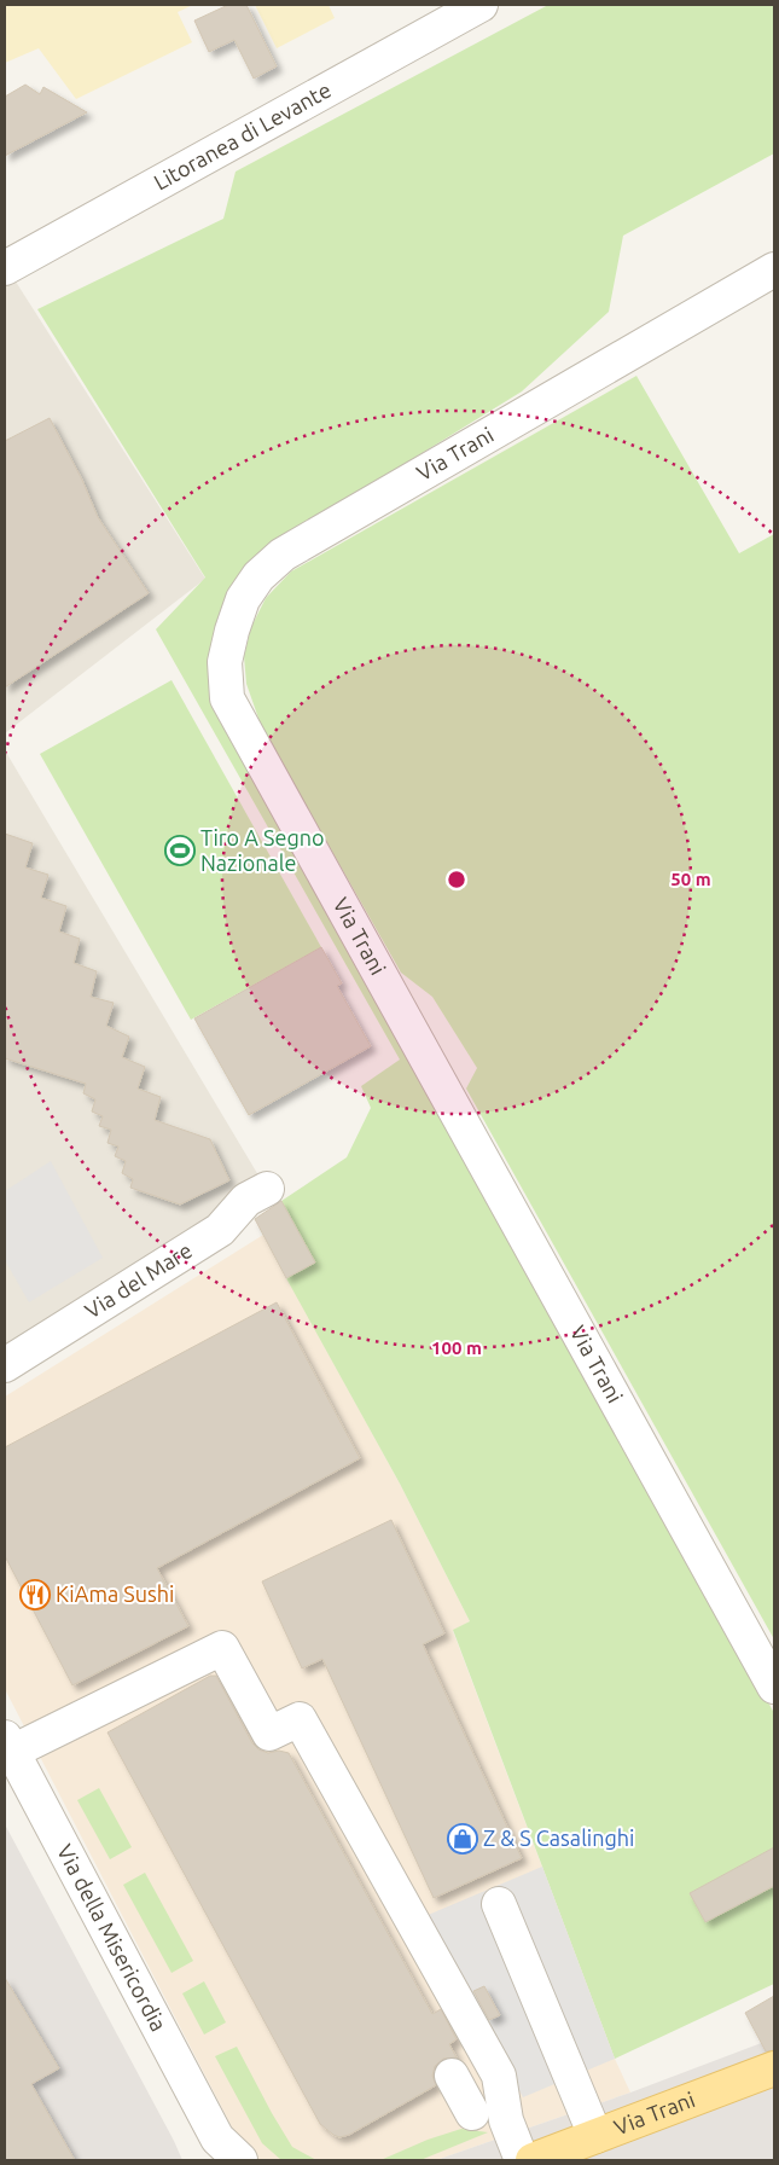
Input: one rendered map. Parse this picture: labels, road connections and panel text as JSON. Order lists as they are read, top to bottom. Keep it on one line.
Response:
{"streets":{"main road":["Via Trani"],"street":["Litoranea di Levante","Via del Mare","Via della Misericordia"]},"places":{"sports":["Tiro A Segno Nazionale"],"restaurant":["KiAma Sushi"],"shop":["Z & S Casalinghi"]},"rings":["50 m","100 m"]}
